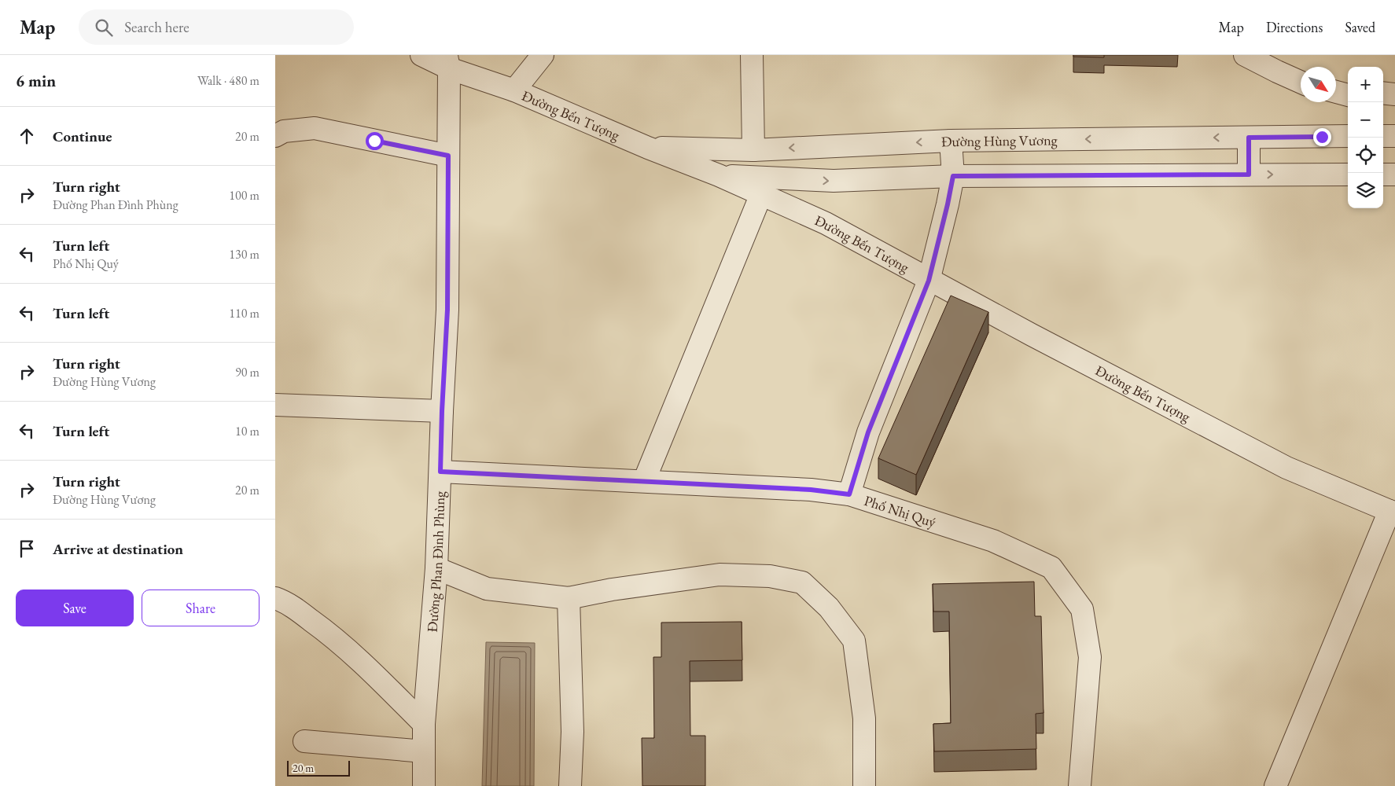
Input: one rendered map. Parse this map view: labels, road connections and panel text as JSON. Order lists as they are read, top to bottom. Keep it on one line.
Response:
{"streets":{"street":["Đường Bến Tượng","Đường Hùng Vương","Phố Nhị Quý","Đường Phan Đình Phùng"]},"crossings":[["Đường Bến Tượng","Đường Hùng Vương"],["Đường Bến Tượng","Đường Phan Đình Phùng"],["Phố Nhị Quý","Đường Phan Đình Phùng"]],"scale_bar":"20 m","north":"bottom right","page":{"header":"Map","search":"Search here","nav":["Map","Directions","Saved"],"heading":["6 min","Walk · 480 m"],"map_buttons":["+","−"],"list":[["Continue","20 m"],["Turn right","Đường Phan Đình Phùng","100 m"],["Turn left","Phố Nhị Quý","130 m"],["Turn left","110 m"],["Turn right","Đường Hùng Vương","90 m"],["Turn left","10 m"],["Turn right","Đường Hùng Vương","20 m"],"Arrive at destination"],"buttons":["Save","Share"],"scale":"20 m"}}
